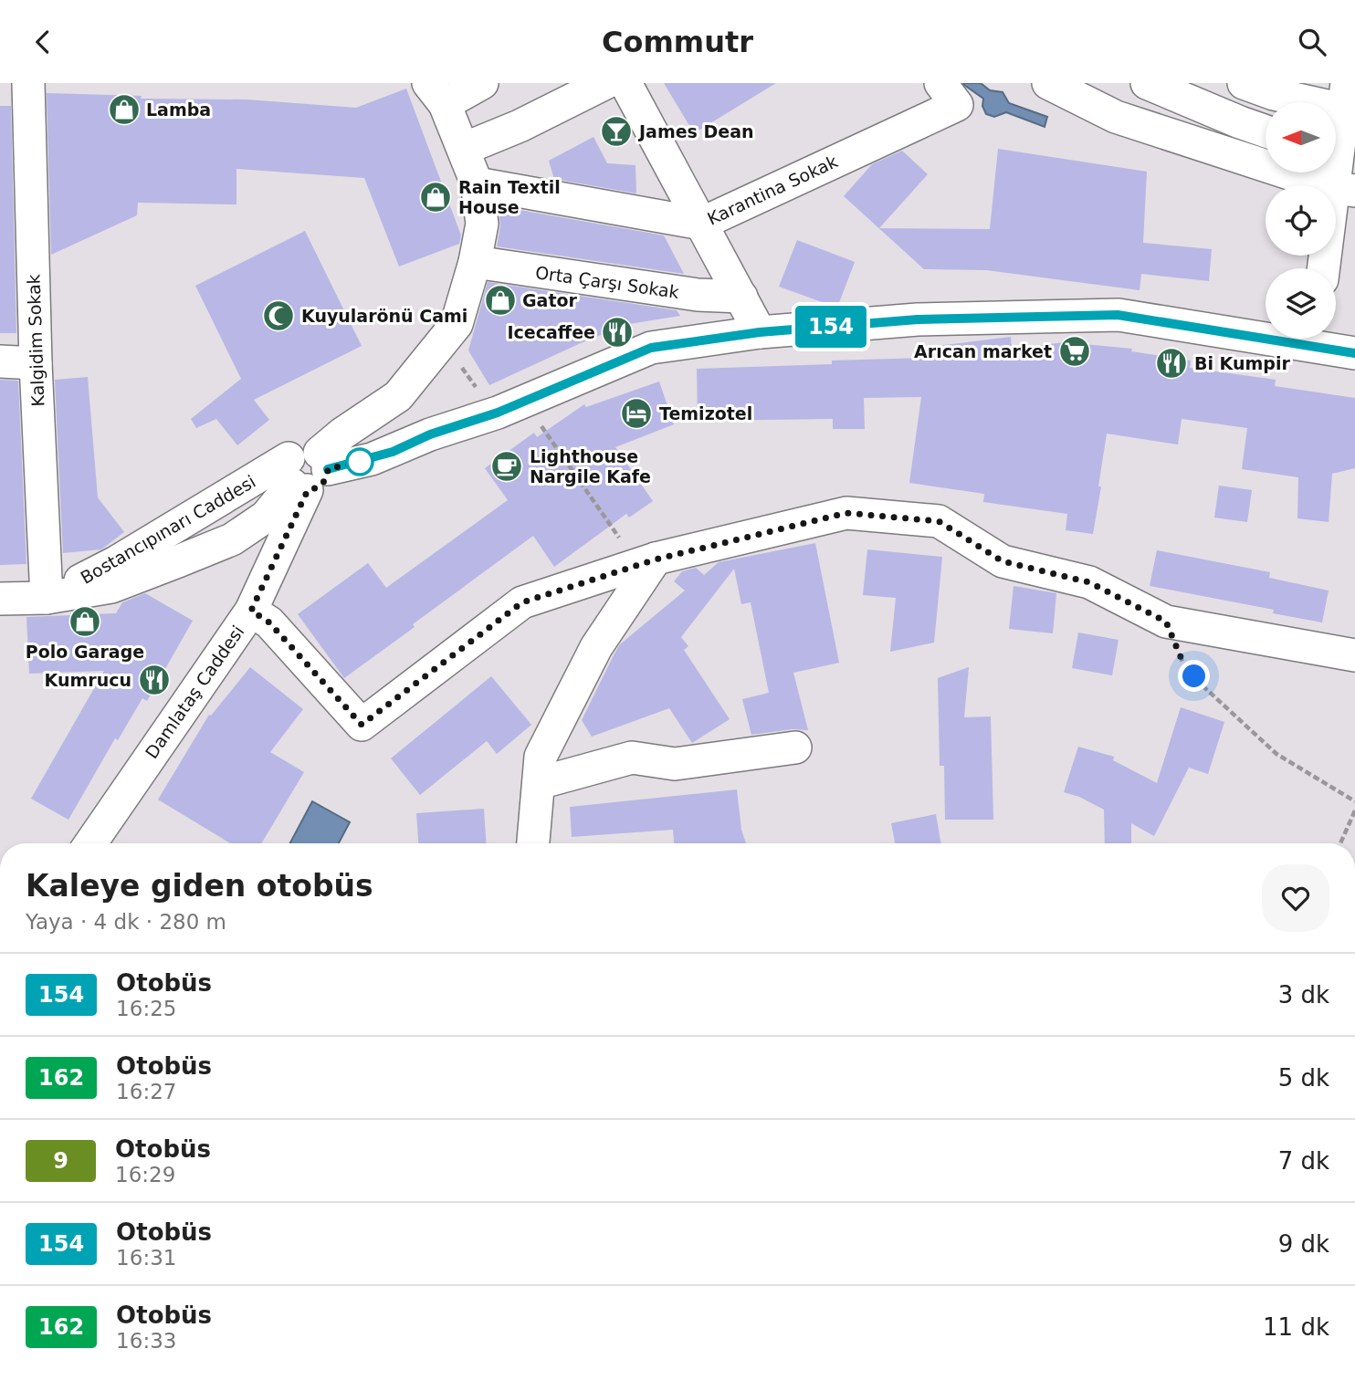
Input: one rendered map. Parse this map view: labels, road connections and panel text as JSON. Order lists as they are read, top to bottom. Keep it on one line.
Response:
{"streets":{"street":["Karantina Sokak","Orta Çarşı Sokak","Kalgidim Sokak","Bostancıpınarı Caddesi","Damlataş Caddesi"]},"crossings":[["Kalgidim Sokak","Bostancıpınarı Caddesi"],["Bostancıpınarı Caddesi","Damlataş Caddesi"]],"places":{"shop":["Lamba","Rain Textil House","Gator","Polo Garage"],"bar":["James Dean"],"mosque":["Kuyularönü Cami"],"restaurant":["Icecaffee","Bi Kumpir","Kumrucu"],"supermarket":["Arıcan market"],"hotel":["Temizotel"],"cafe":["Lighthouse Nargile Kafe"]},"lines":["bus line 154"],"north":"left","page":{"header":"Commutr","on_map":"154","heading":["Kaleye giden otobüs","Yaya · 4 dk · 280 m"],"list":[{"mark":"154","name":"Otobüs","note":"16:25","value":"3 dk"},{"mark":"162","name":"Otobüs","note":"16:27","value":"5 dk"},{"mark":"9","name":"Otobüs","note":"16:29","value":"7 dk"},{"mark":"154","name":"Otobüs","note":"16:31","value":"9 dk"},{"mark":"162","name":"Otobüs","note":"16:33","value":"11 dk"}]}}
